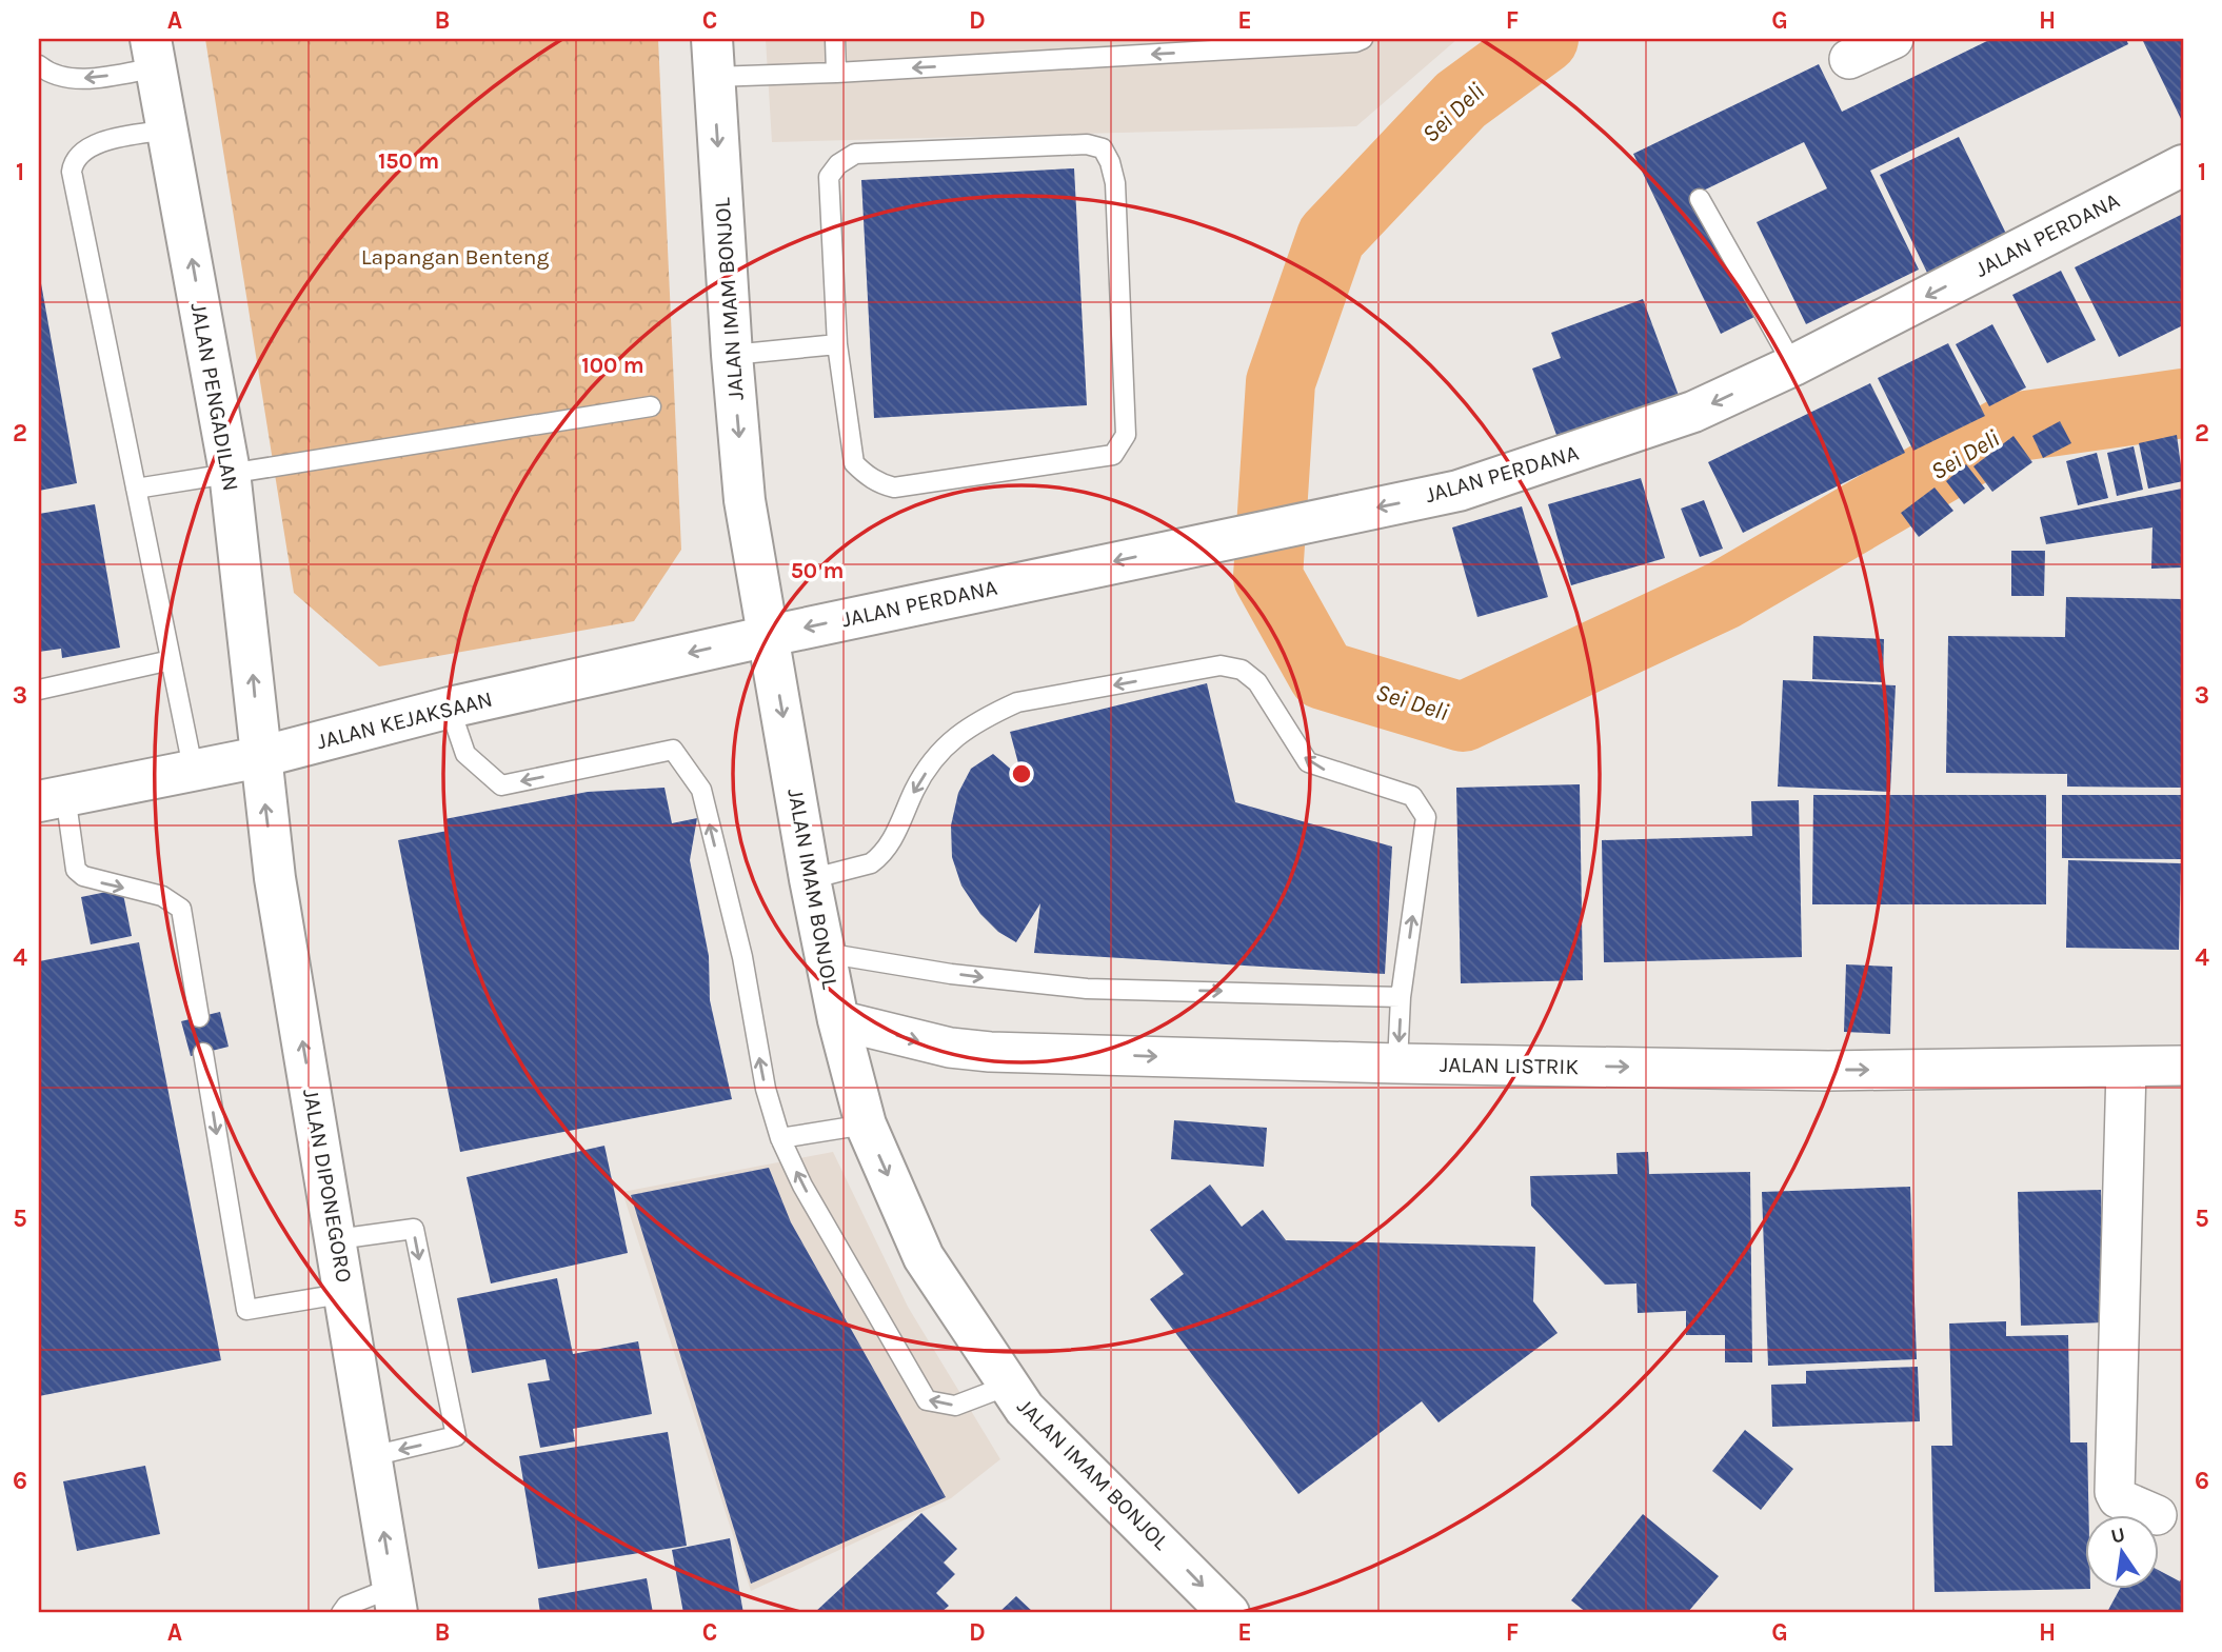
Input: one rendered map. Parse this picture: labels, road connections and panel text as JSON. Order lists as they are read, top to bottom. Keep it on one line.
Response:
{"streets":{"main road":["JALAN PERDANA","JALAN IMAM BONJOL","JALAN PENGADILAN","JALAN KEJAKSAAN","JALAN DIPONEGORO"],"street":["JALAN LISTRIK"]},"crossings":[["JALAN PERDANA","JALAN IMAM BONJOL"],["JALAN PERDANA","JALAN KEJAKSAAN"],["JALAN IMAM BONJOL","JALAN KEJAKSAAN"],["JALAN IMAM BONJOL","JALAN LISTRIK"],["JALAN PENGADILAN","JALAN KEJAKSAAN"],["JALAN PENGADILAN","JALAN DIPONEGORO"],["JALAN KEJAKSAAN","JALAN DIPONEGORO"]],"one_way":["JALAN PERDANA","JALAN IMAM BONJOL","JALAN PENGADILAN","JALAN KEJAKSAAN","JALAN LISTRIK","JALAN DIPONEGORO"],"water":["Sei Deli"],"parks":["Lapangan Benteng"],"north":"top","grid":{"columns":["A","B","C","D","E","F","G","H"],"rows":["1","2","3","4","5","6"]},"rings":["150 m","100 m","50 m"]}
